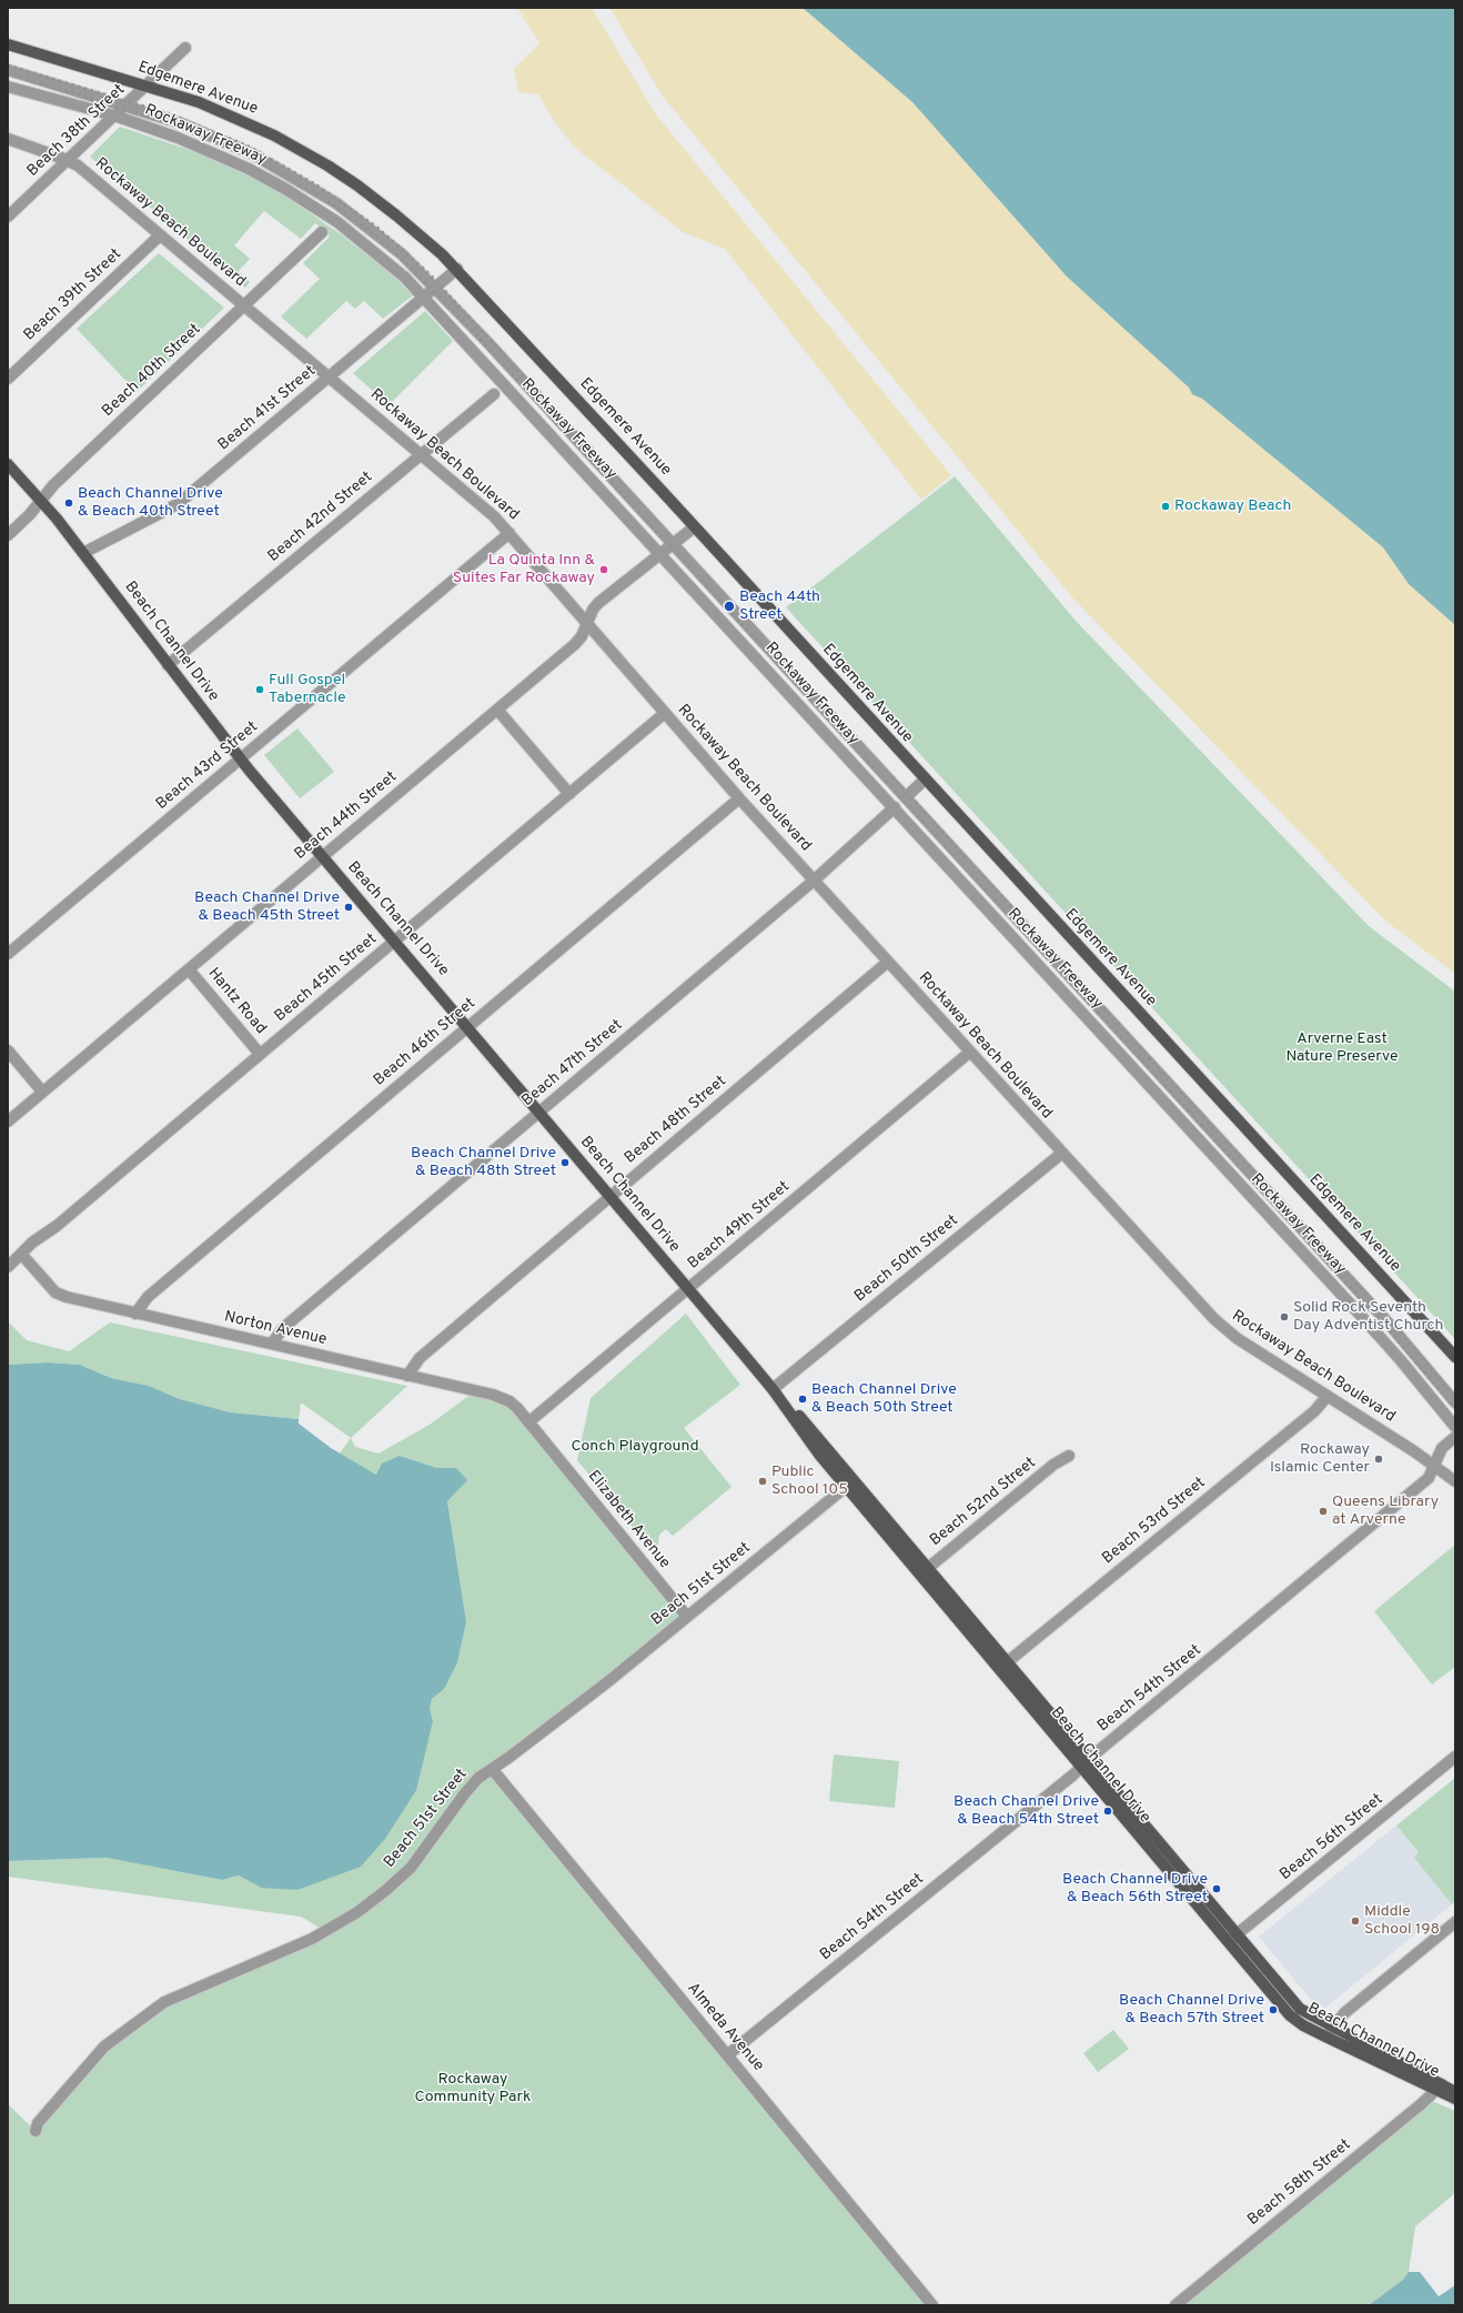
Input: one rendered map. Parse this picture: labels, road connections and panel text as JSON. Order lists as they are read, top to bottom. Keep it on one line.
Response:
{"streets":{"main road":["Edgemere Avenue","Beach Channel Drive"],"street":["Beach 38th Street","Rockaway Freeway","Rockaway Beach Boulevard","Beach 39th Street","Beach 40th Street","Beach 41st Street","Beach 42nd Street","Beach 43rd Street","Beach 44th Street","Beach 45th Street","Hantz Road","Beach 46th Street","Beach 47th Street","Beach 48th Street","Beach 49th Street","Beach 50th Street","Norton Avenue","Beach 52nd Street","Elizabeth Avenue","Beach 53rd Street","Beach 51st Street","Beach 54th Street","Beach 56th Street","Almeda Avenue","Beach 58th Street"]},"crossings":[["Edgemere Avenue","Beach 38th Street"],["Edgemere Avenue","Beach 41st Street"],["Edgemere Avenue","Beach 44th Street"],["Beach 38th Street","Rockaway Freeway"],["Beach 38th Street","Rockaway Beach Boulevard"],["Rockaway Freeway","Beach 41st Street"],["Rockaway Freeway","Beach 44th Street"],["Rockaway Freeway","Beach 47th Street"],["Rockaway Beach Boulevard","Beach 39th Street"],["Rockaway Beach Boulevard","Beach 40th Street"],["Rockaway Beach Boulevard","Beach 41st Street"],["Rockaway Beach Boulevard","Beach 42nd Street"],["Rockaway Beach Boulevard","Beach 43rd Street"],["Rockaway Beach Boulevard","Beach 44th Street"],["Rockaway Beach Boulevard","Beach 45th Street"],["Rockaway Beach Boulevard","Beach 46th Street"],["Rockaway Beach Boulevard","Beach 47th Street"],["Rockaway Beach Boulevard","Beach 48th Street"],["Rockaway Beach Boulevard","Beach 49th Street"],["Rockaway Beach Boulevard","Beach 50th Street"],["Rockaway Beach Boulevard","Beach 53rd Street"],["Rockaway Beach Boulevard","Beach 54th Street"],["Beach 40th Street","Beach Channel Drive"],["Beach 41st Street","Beach Channel Drive"],["Beach 42nd Street","Beach Channel Drive"],["Beach Channel Drive","Beach 43rd Street"],["Beach Channel Drive","Beach 44th Street"],["Beach Channel Drive","Beach 45th Street"],["Beach Channel Drive","Beach 46th Street"],["Beach Channel Drive","Beach 47th Street"],["Beach Channel Drive","Beach 48th Street"],["Beach Channel Drive","Beach 49th Street"],["Beach Channel Drive","Beach 50th Street"],["Beach Channel Drive","Beach 52nd Street"],["Beach Channel Drive","Beach 53rd Street"],["Beach Channel Drive","Beach 51st Street"],["Beach Channel Drive","Beach 54th Street"],["Beach Channel Drive","Beach 56th Street"],["Beach Channel Drive","Beach 58th Street"],["Beach 44th Street","Hantz Road"],["Beach 45th Street","Hantz Road"],["Beach 45th Street","Norton Avenue"],["Beach 46th Street","Norton Avenue"],["Beach 47th Street","Norton Avenue"],["Beach 48th Street","Norton Avenue"],["Beach 49th Street","Norton Avenue"],["Beach 49th Street","Elizabeth Avenue"],["Norton Avenue","Elizabeth Avenue"],["Elizabeth Avenue","Beach 51st Street"],["Beach 51st Street","Almeda Avenue"],["Beach 54th Street","Almeda Avenue"]],"parks":["Arverne East Nature Preserve","Conch Playground","Rockaway Community Park"],"places":["Beach Channel Drive & Beach 40th Street","Rockaway Beach","La Quinta Inn & Suites Far Rockaway","Beach 44th Street","Full Gospel Tabernacle","Beach Channel Drive & Beach 45th Street","Beach Channel Drive & Beach 48th Street","Solid Rock Seventh Day Adventist Church","Beach Channel Drive & Beach 50th Street","Rockaway Islamic Center","Public School 105","Queens Library at Arverne","Beach Channel Drive & Beach 54th Street","Beach Channel Drive & Beach 56th Street","Middle School 198","Beach Channel Drive & Beach 57th Street"]}
